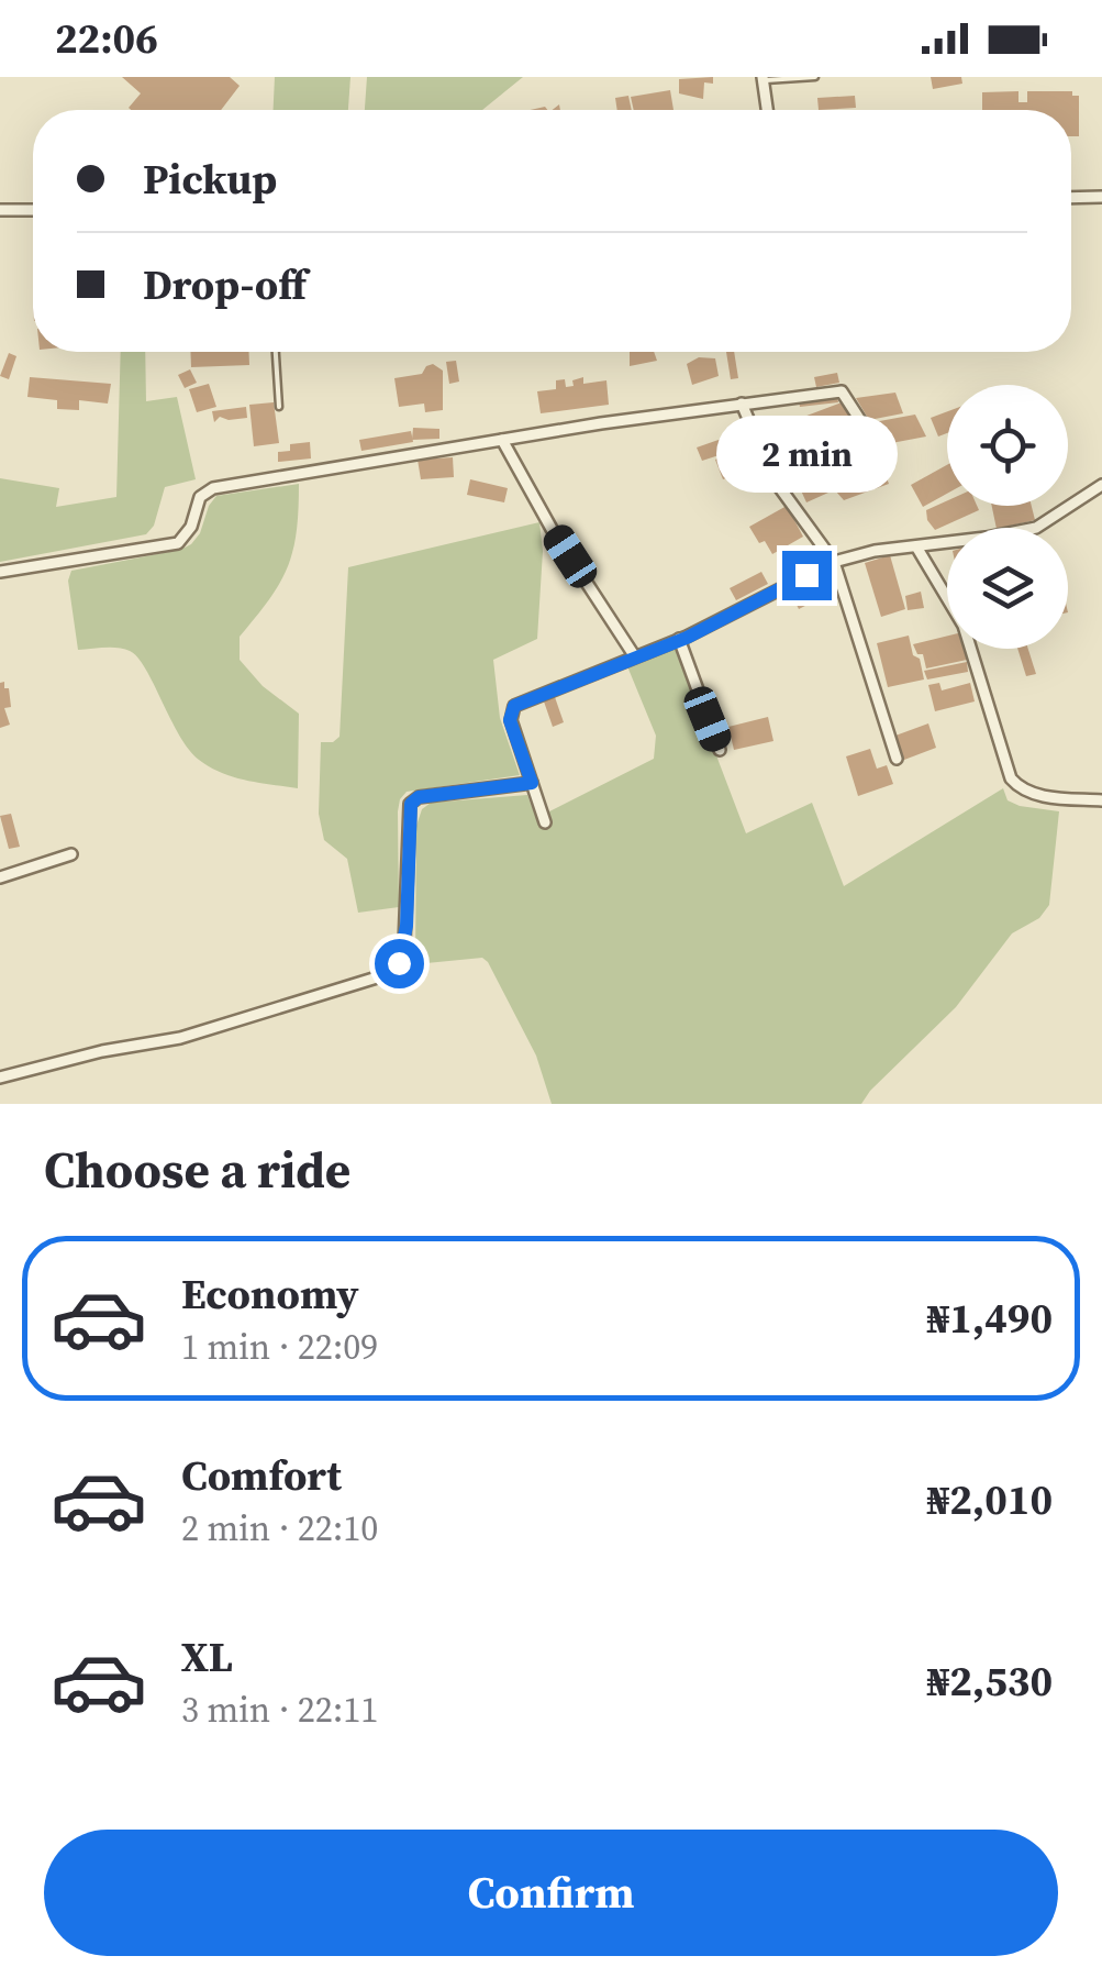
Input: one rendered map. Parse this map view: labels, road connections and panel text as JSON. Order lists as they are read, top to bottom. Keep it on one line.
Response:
{"page":{"status":"22:06","banner":["Pickup","Drop-off"],"bubble":"2 min","heading":"Choose a ride","list":[{"name":"Economy","note":"1 min · 22:09","value":"₦1,490"},{"name":"Comfort","note":"2 min · 22:10","value":"₦2,010"},{"name":"XL","note":"3 min · 22:11","value":"₦2,530"}],"buttons":"Confirm"}}
